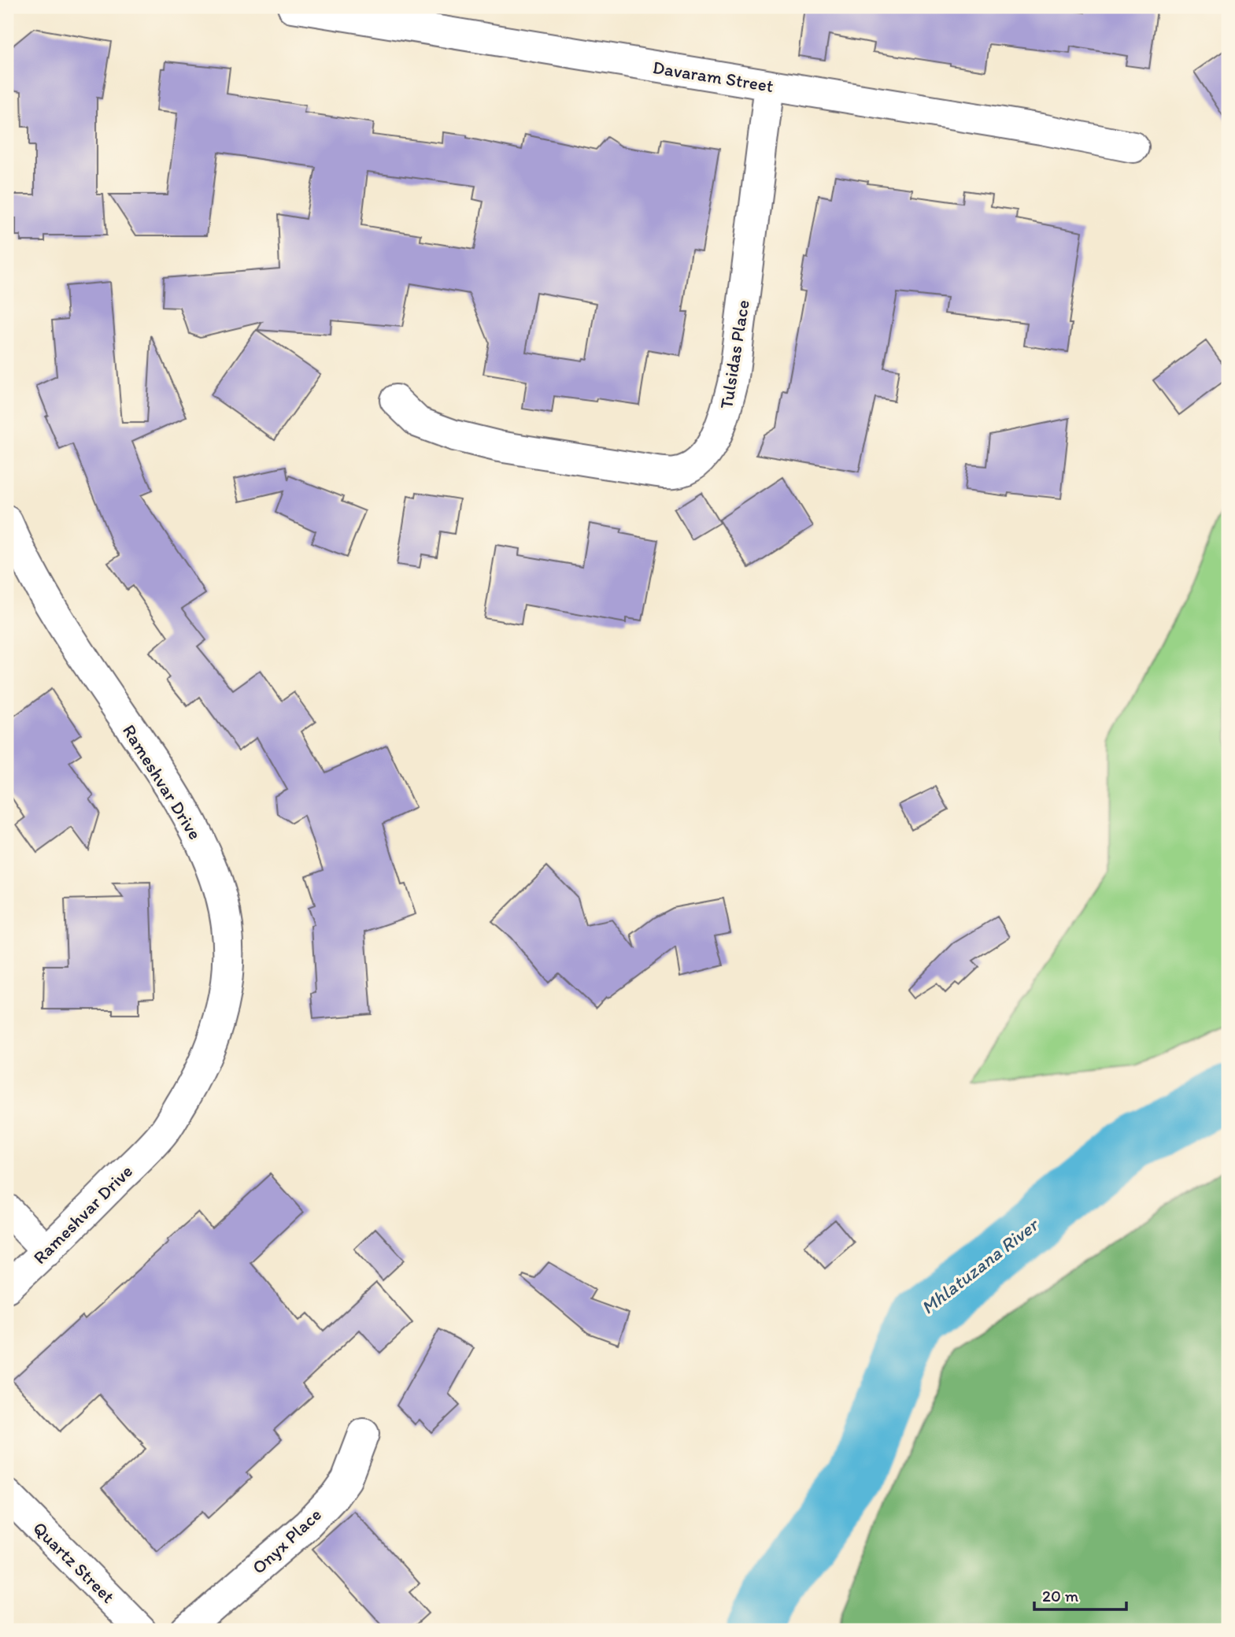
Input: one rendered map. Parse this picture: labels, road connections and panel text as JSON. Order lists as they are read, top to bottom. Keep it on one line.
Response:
{"streets":{"street":["Davaram Street","Tulsidas Place","Rameshvar Drive","Onyx Place","Quartz Street"]},"crossings":[["Davaram Street","Tulsidas Place"]],"water":["Mhlatuzana River"],"scale_bar":"20 m"}
